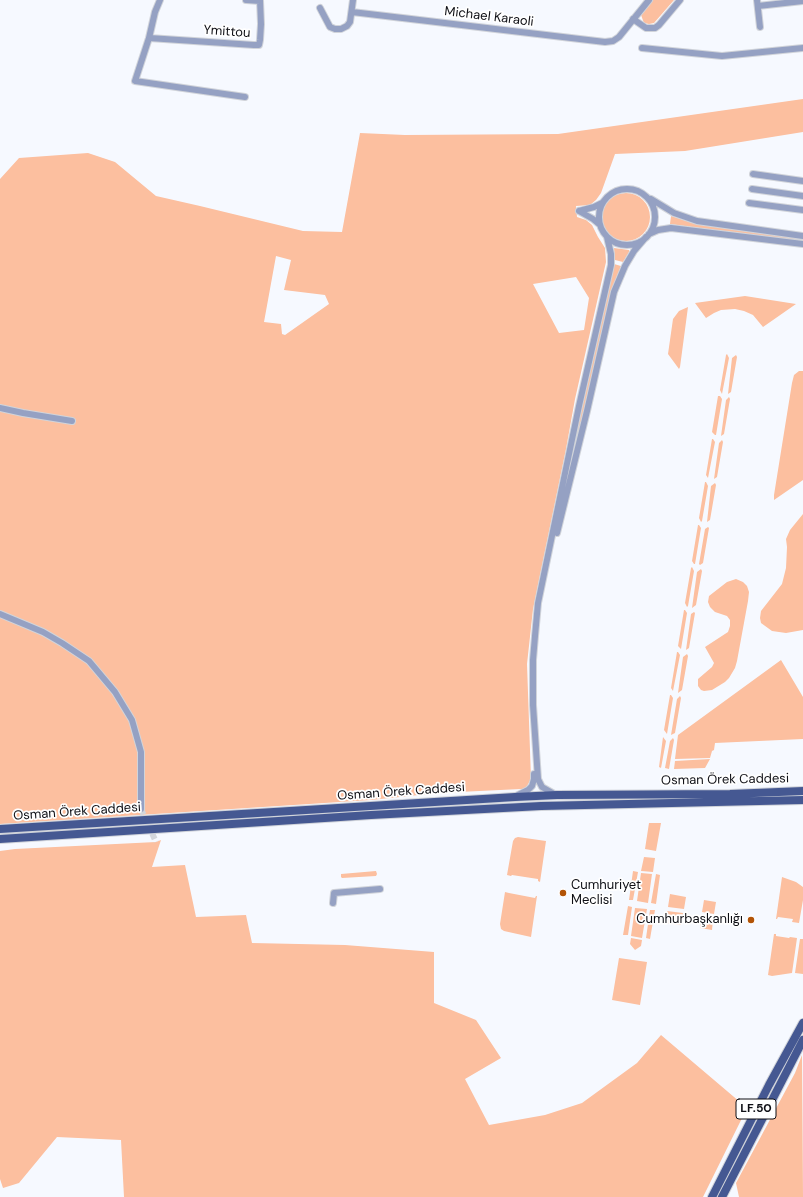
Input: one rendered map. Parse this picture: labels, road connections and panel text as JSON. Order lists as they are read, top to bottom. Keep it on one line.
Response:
{"streets":{"main road":["Osman Örek Caddesi","LF.50"],"street":["Michael Karaoli","Ymittou"]},"places":["Cumhuriyet Meclisi","Cumhurbaşkanlığı"]}
